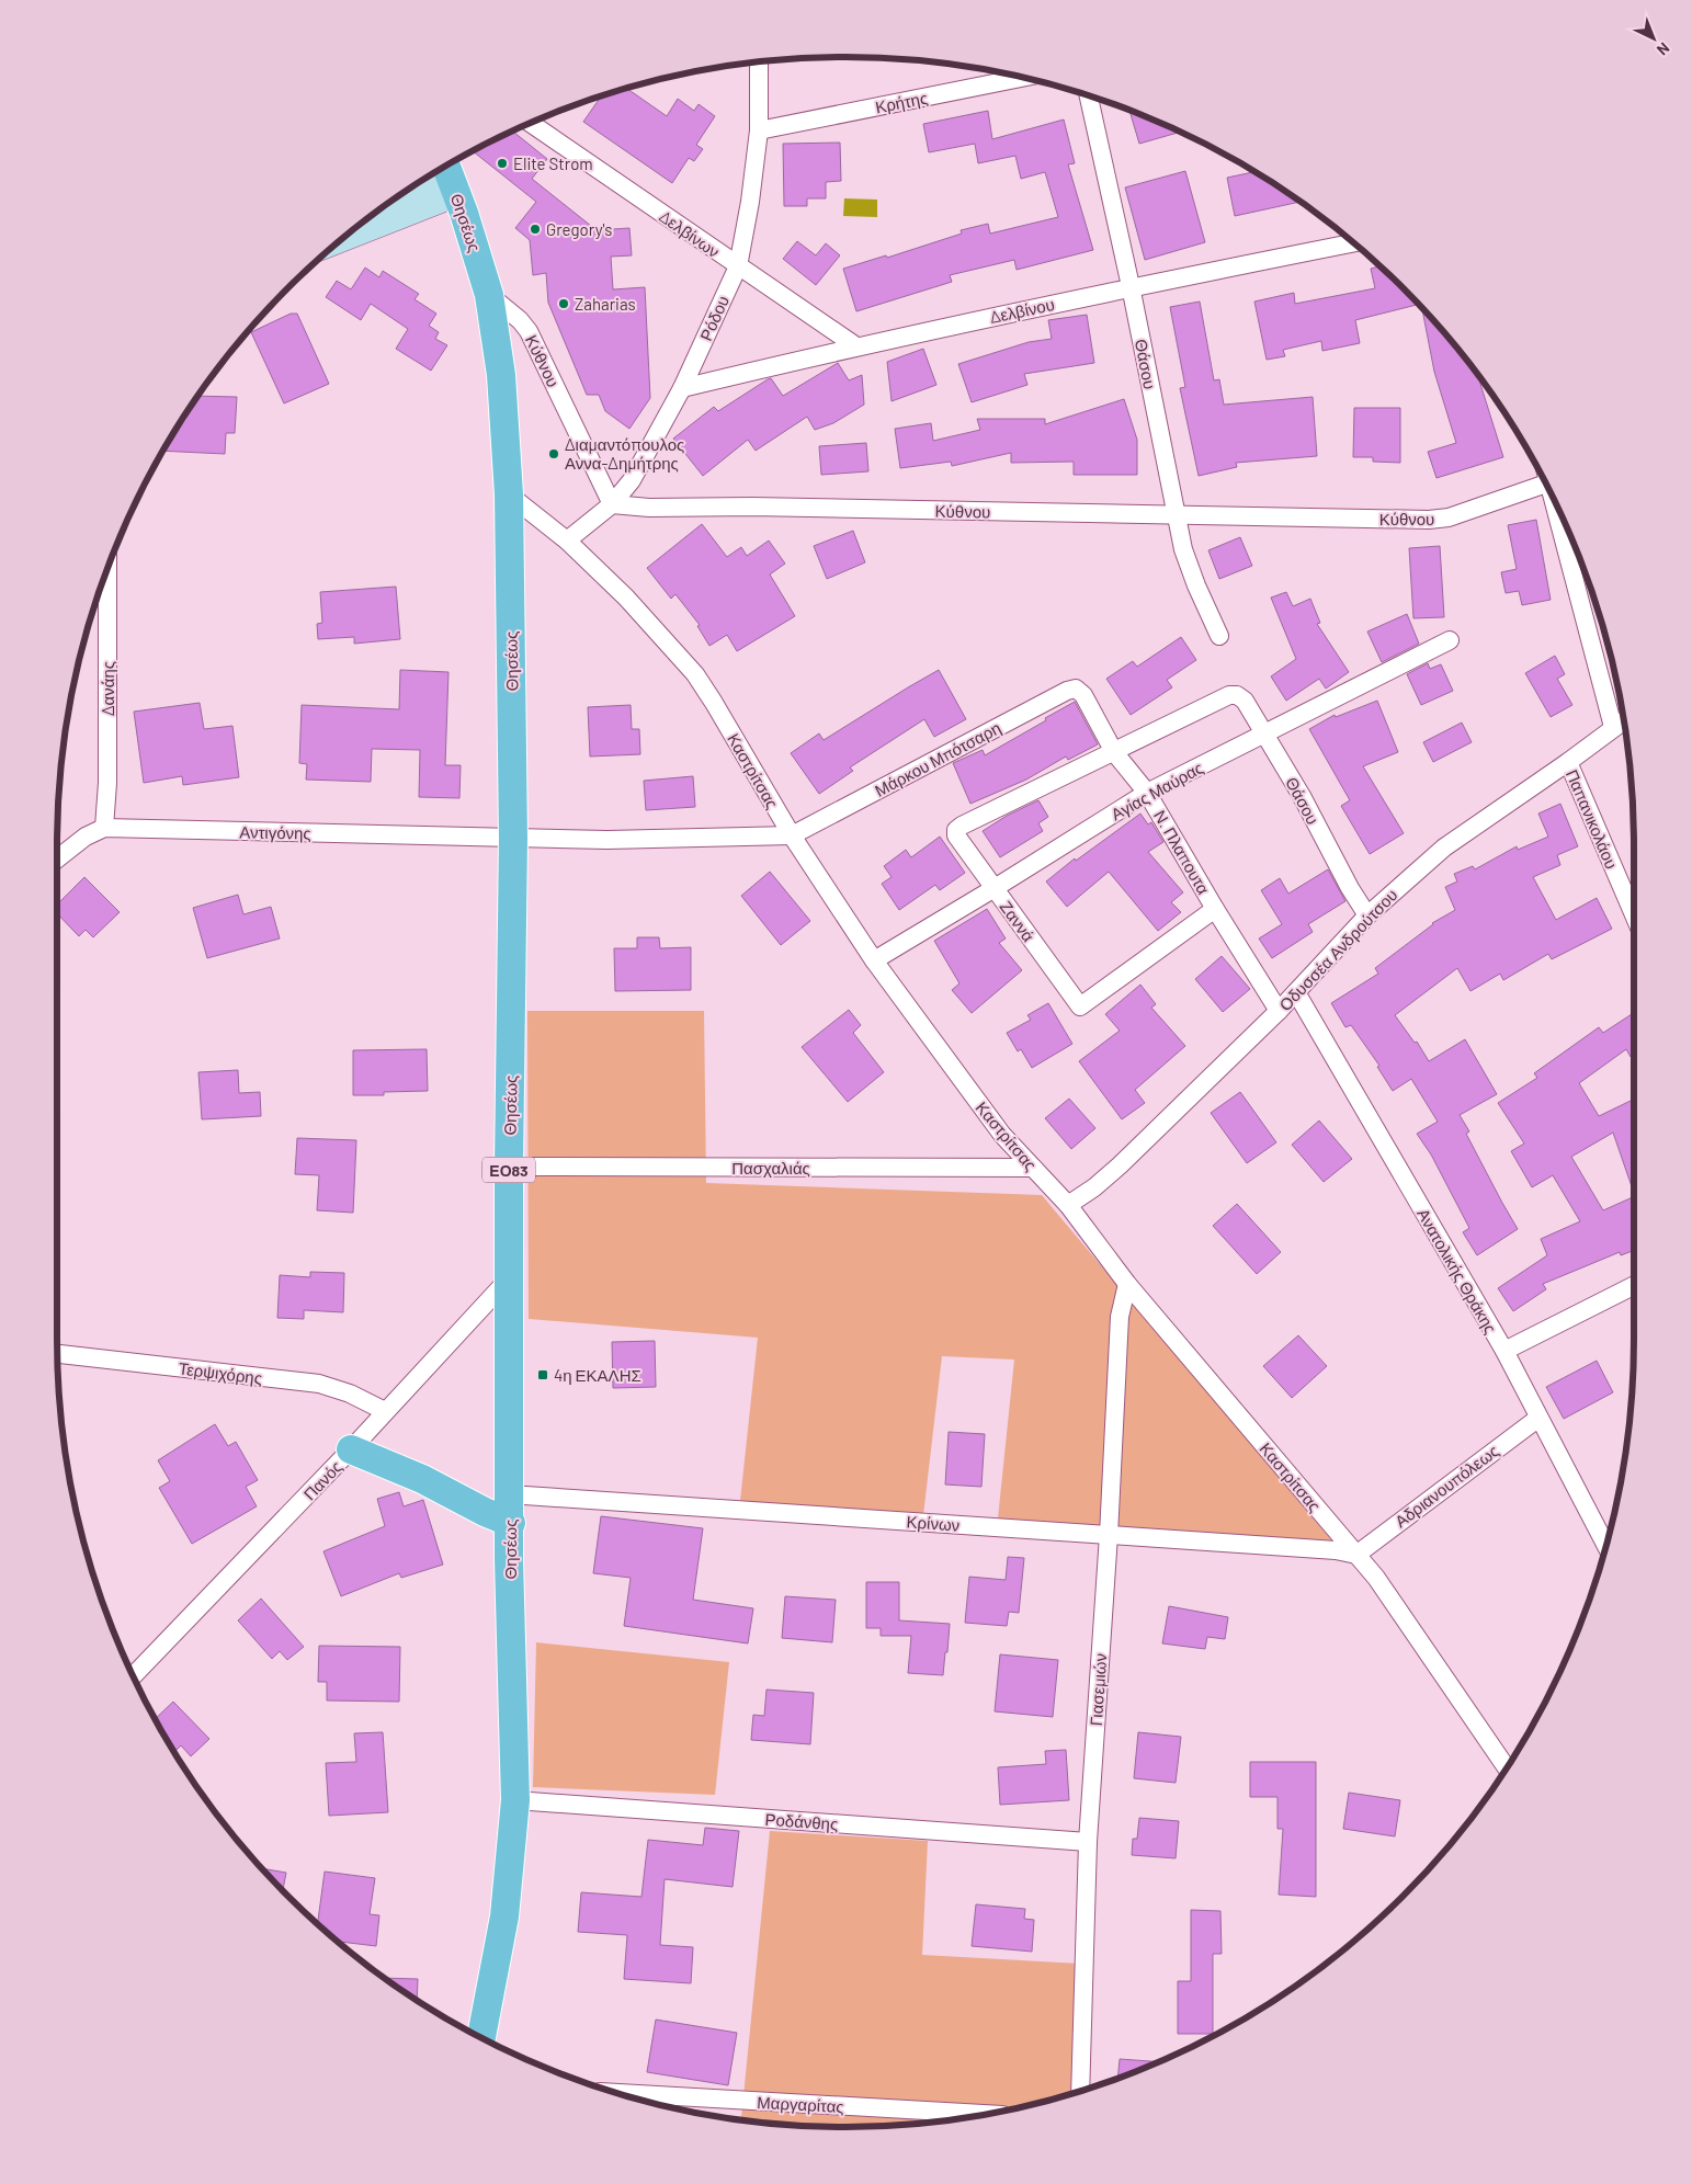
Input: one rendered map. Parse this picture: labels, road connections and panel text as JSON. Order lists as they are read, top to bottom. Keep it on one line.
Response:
{"streets":{"main road":["Θησέως","ΕΟ83"],"street":["Κρήτης","Δελβίνων","Δελβίνου","Ρόδου","Κύθνου","Θάσου","Δανάης","Μάρκου Μπότσαρη","Καστρίτσας","Αγίας Μαύρας","Παπανικολάου","Αντιγόνης","Ν. Πλαπουτα","Ζαννά","Οδυσσέα Ανδρούτσου","Πασχαλιάς","Ανατολικής Θράκης","Τερψιχόρης","Πανός","Αδριανουπόλεως","Κρίνων","Γιασεμιών","Ροδάνθης","Μαργαρίτας"]},"crossings":[["Κρήτης","Ρόδου"],["Θησέως","Κύθνου"],["Θησέως","Καστρίτσας"],["Θησέως","Αντιγόνης"],["Θησέως","Πασχαλιάς"],["Θησέως","Πανός"],["Θησέως","Κρίνων"],["Θησέως","Ροδάνθης"],["Δελβίνων","Δελβίνου"],["Δελβίνων","Ρόδου"],["Δελβίνου","Ρόδου"],["Δελβίνου","Θάσου"],["Ρόδου","Κύθνου"],["Ρόδου","Καστρίτσας"],["Κύθνου","Θάσου"],["Θάσου","Αγίας Μαύρας"],["Θάσου","Ν. Πλαπουτα"],["Θάσου","Ζαννά"],["Θάσου","Οδυσσέα Ανδρούτσου"],["Δανάης","Αντιγόνης"],["Μάρκου Μπότσαρη","Καστρίτσας"],["Μάρκου Μπότσαρη","Αντιγόνης"],["Μάρκου Μπότσαρη","Ν. Πλαπουτα"],["Καστρίτσας","Αγίας Μαύρας"],["Καστρίτσας","Αντιγόνης"],["Καστρίτσας","Οδυσσέα Ανδρούτσου"],["Καστρίτσας","Πασχαλιάς"],["Καστρίτσας","Αδριανουπόλεως"],["Καστρίτσας","Κρίνων"],["Καστρίτσας","Γιασεμιών"],["Αγίας Μαύρας","Ν. Πλαπουτα"],["Αγίας Μαύρας","Ζαννά"],["Παπανικολάου","Οδυσσέα Ανδρούτσου"],["Ν. Πλαπουτα","Ζαννά"],["Ν. Πλαπουτα","Οδυσσέα Ανδρούτσου"],["Οδυσσέα Ανδρούτσου","Ανατολικής Θράκης"],["Ανατολικής Θράκης","Αδριανουπόλεως"],["Τερψιχόρης","Πανός"],["Αδριανουπόλεως","Κρίνων"],["Κρίνων","Γιασεμιών"],["Γιασεμιών","Ροδάνθης"]],"places":{"other":["Elite Strom","Gregory's","Zaharias","Διαμαντόπουλος Αννα-Δημήτρης"],"transit":["4η ΕΚΑΛΗΣ"]},"north":"bottom right"}
